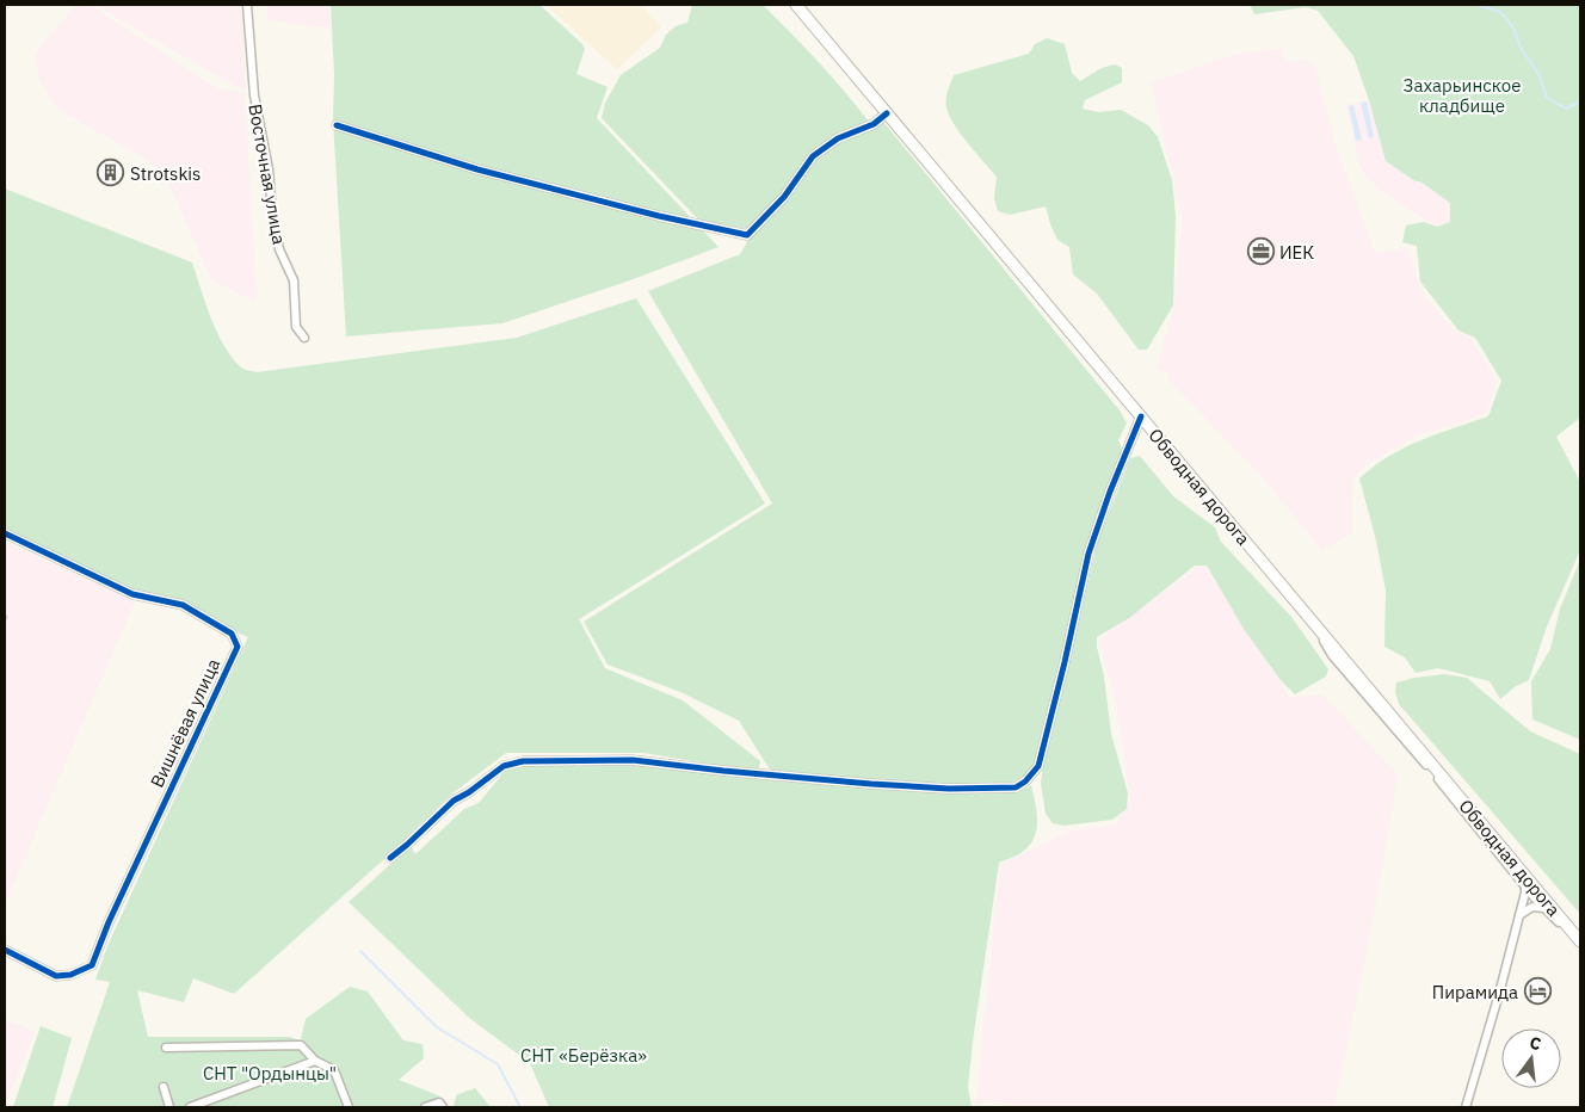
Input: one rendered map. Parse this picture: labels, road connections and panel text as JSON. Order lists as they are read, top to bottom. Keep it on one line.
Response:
{"streets":{"main road":["Обводная дорога"],"street":["Восточная улица","Вишнёвая улица"]},"parks":["Захарьинское кладбище","СНТ «Берёзка»","СНТ \"Ордынцы\""],"places":{"building":["Strotskis"],"office":["ИЕК"],"hotel":["Пирамида"]},"north":"top"}
